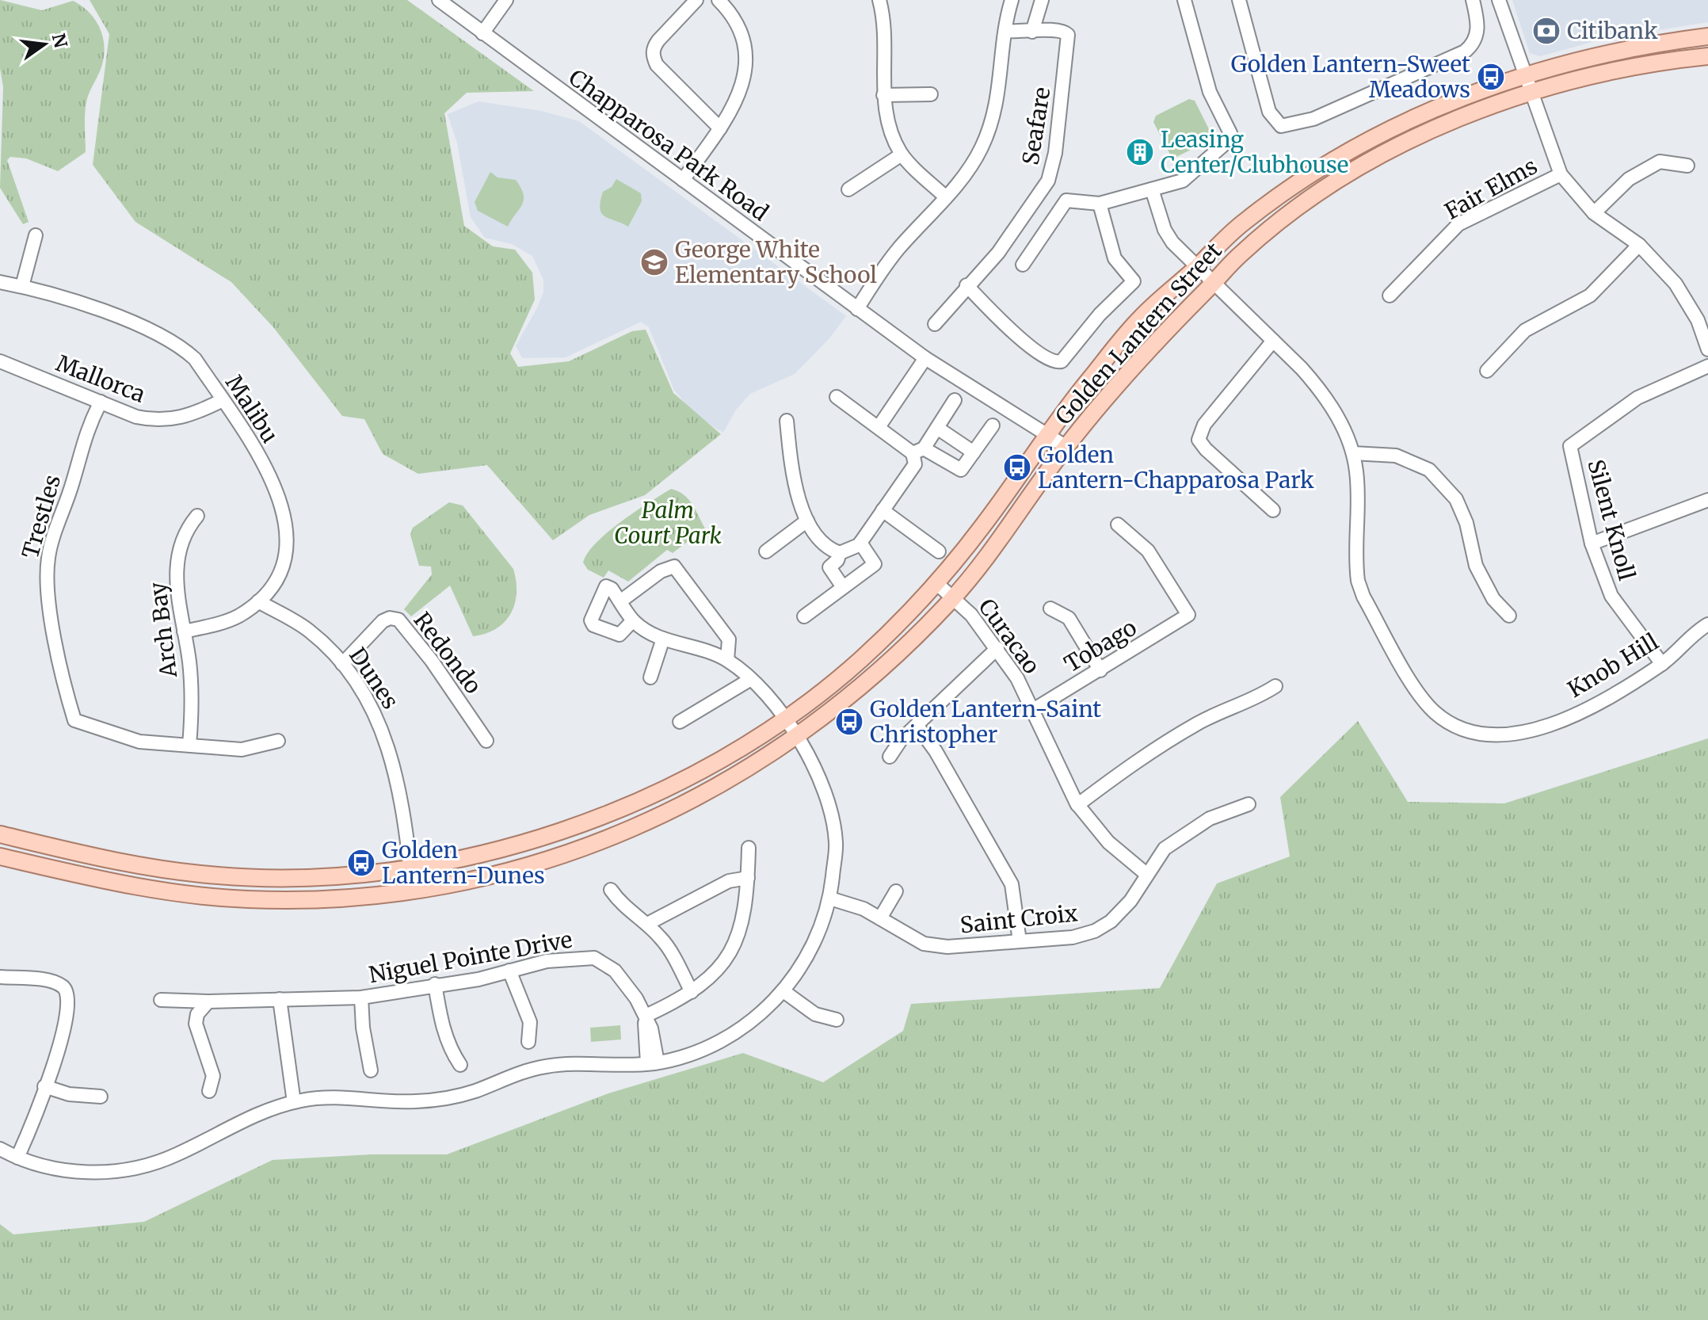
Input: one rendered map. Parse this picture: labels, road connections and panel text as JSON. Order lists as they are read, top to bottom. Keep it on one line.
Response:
{"streets":{"main road":["Golden Lantern Street"],"street":["Seafare","Chapparosa Park Road","Fair Elms","Mallorca","Malibu","Trestles","Silent Knoll","Arch Bay","Curacao","Tobago","Redondo","Knob Hill","Dunes","Saint Croix","Niguel Pointe Drive"]},"crossings":[["Chapparosa Park Road","Golden Lantern Street"],["Golden Lantern Street","Curacao"],["Golden Lantern Street","Dunes"],["Mallorca","Malibu"],["Mallorca","Trestles"],["Malibu","Arch Bay"],["Malibu","Dunes"],["Trestles","Arch Bay"],["Silent Knoll","Knob Hill"],["Curacao","Tobago"],["Curacao","Saint Croix"],["Redondo","Dunes"]],"parks":["Palm Court Park"],"places":{"bank":["Citibank"],"bus stop":["Golden Lantern-Sweet Meadows","Golden Lantern-Chapparosa Park","Golden Lantern-Saint Christopher","Golden Lantern-Dunes"],"building":["Leasing Center/Clubhouse"],"school or university":["George White Elementary School"]},"north":"right"}
